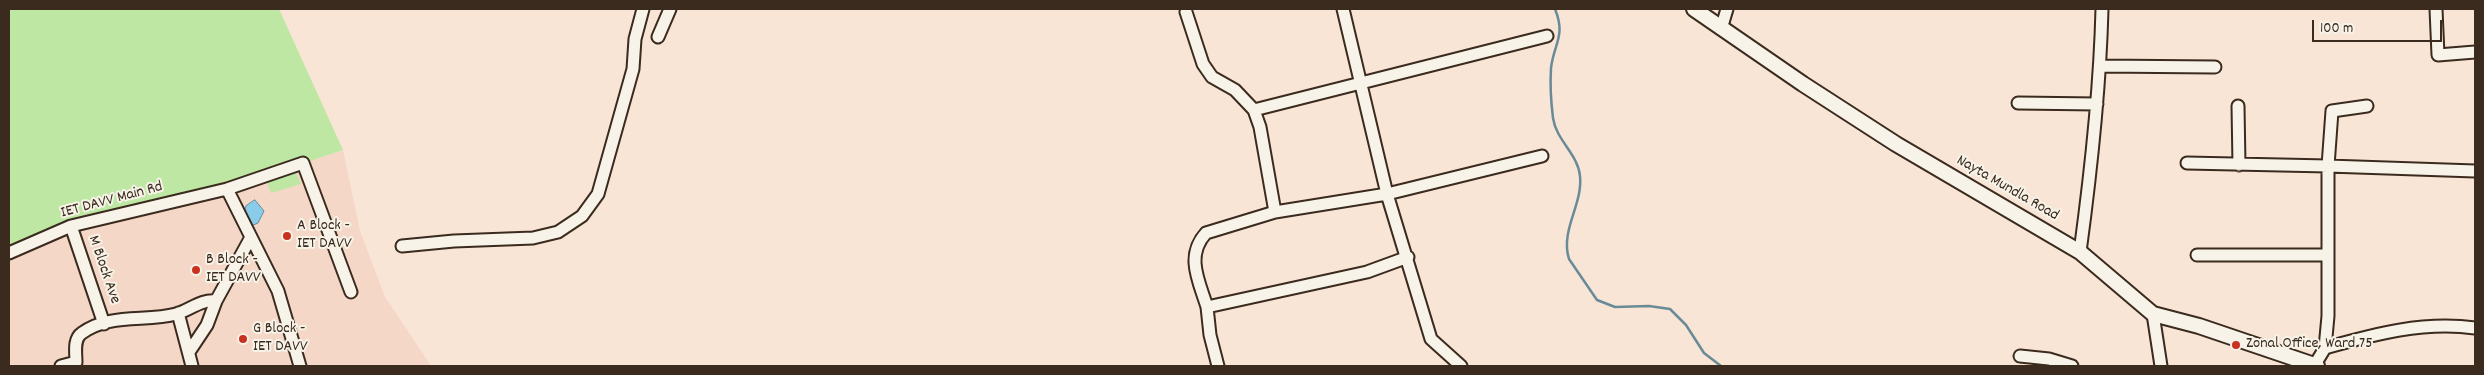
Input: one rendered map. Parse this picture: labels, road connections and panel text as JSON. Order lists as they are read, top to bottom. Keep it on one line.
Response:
{"streets":{"main road":["Nayta Mundla Road"],"street":["IET DAVV Main Rd","M Block Ave"]},"crossings":[["IET DAVV Main Rd","M Block Ave"]],"places":["A Block - IET DAVV","B Block - IET DAVV","G Block - IET DAVV","Zonal Office, Ward 75"],"scale_bar":"100 m"}
